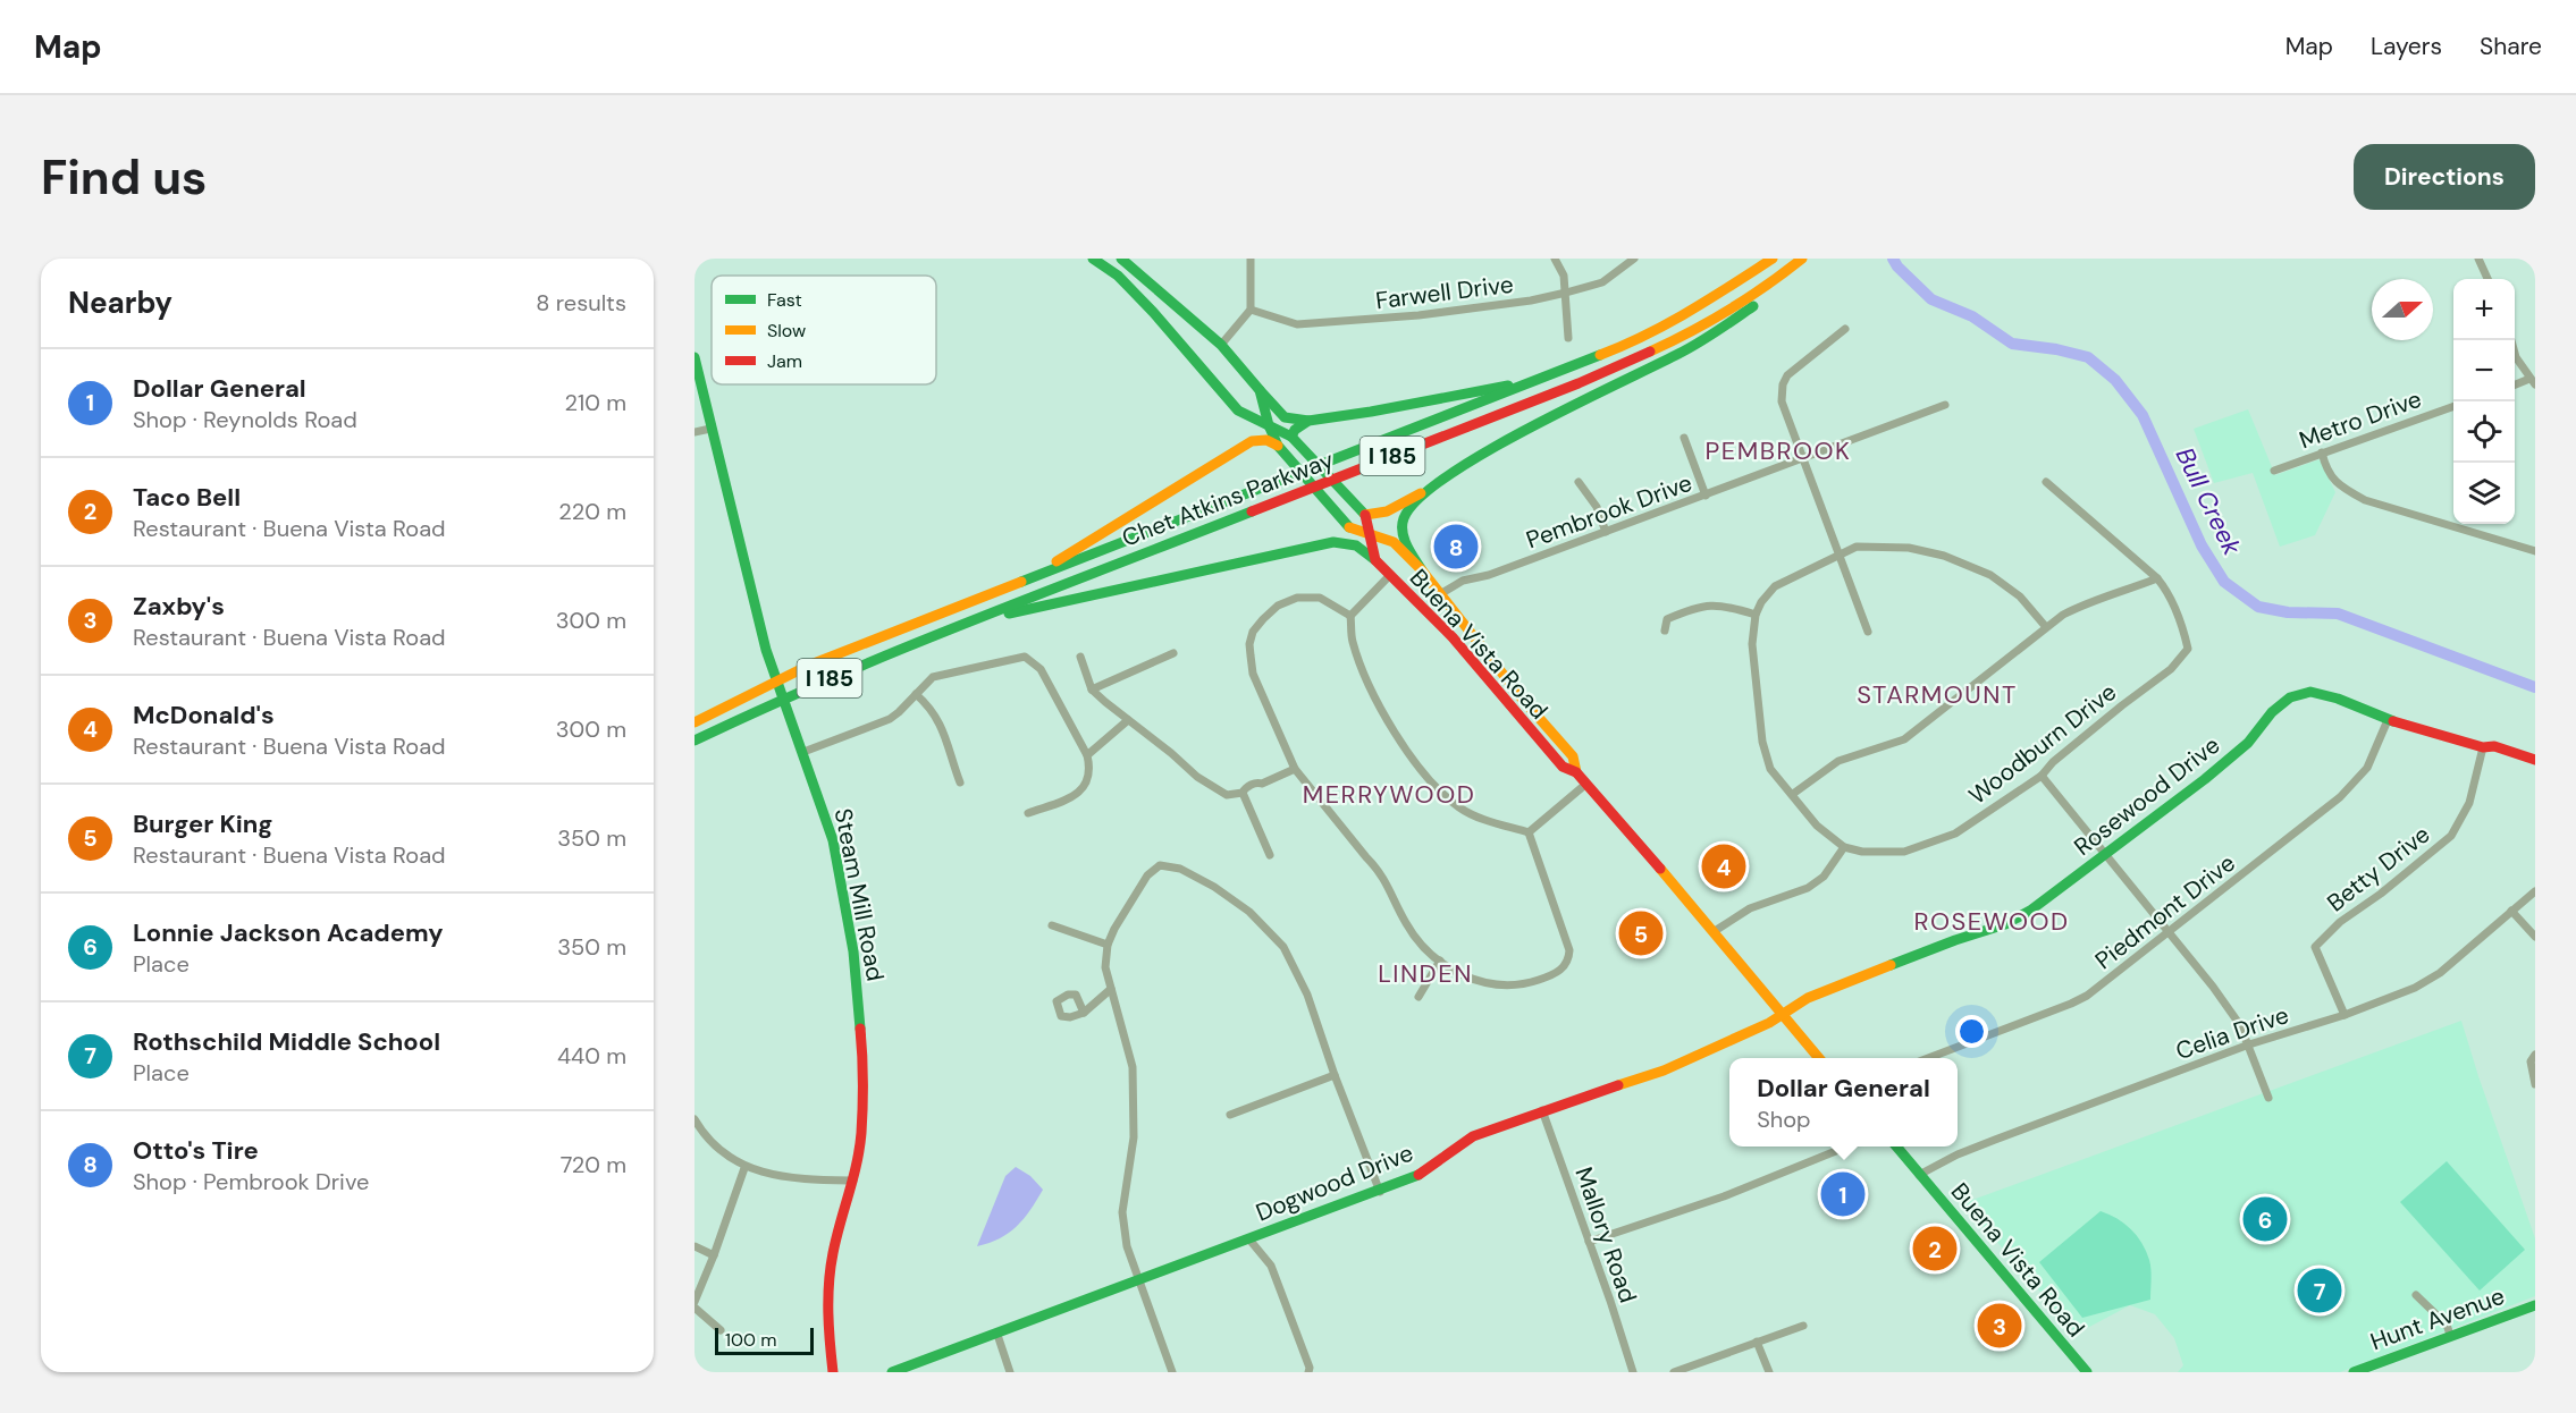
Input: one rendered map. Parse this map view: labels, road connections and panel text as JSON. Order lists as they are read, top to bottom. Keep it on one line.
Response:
{"streets":{"main road":["I 185","Chet Atkins Parkway","Buena Vista Road","Rosewood Drive","Steam Mill Road","Dogwood Drive","Hunt Avenue"],"street":["Farwell Drive","Metro Drive","Pembrook Drive","Woodburn Drive","Betty Drive","Piedmont Drive","Celia Drive","Mallory Road"]},"crossings":[["Pembrook Drive","Buena Vista Road"],["Buena Vista Road","Rosewood Drive"],["Buena Vista Road","Celia Drive"],["Buena Vista Road","Dogwood Drive"],["Rosewood Drive","Betty Drive"],["Rosewood Drive","Piedmont Drive"],["Rosewood Drive","Dogwood Drive"],["Betty Drive","Celia Drive"],["Dogwood Drive","Mallory Road"]],"districts":["PEMBROOK","STARMOUNT","MERRYWOOD","ROSEWOOD","LINDEN"],"water":["Bull Creek"],"legend":["Fast","Slow","Jam"],"scale_bar":"100 m","north":"right","page":{"header":"Map","nav":["Map","Layers","Share"],"buttons":"Directions","title":"Find us","heading":["Nearby","8 results"],"map_buttons":["+","−"],"list":[{"mark":"1","name":"Dollar General","note":"Shop · Reynolds Road","value":"210 m"},{"mark":"2","name":"Taco Bell","note":"Restaurant · Buena Vista Road","value":"220 m"},{"mark":"3","name":"Zaxby's","note":"Restaurant · Buena Vista Road","value":"300 m"},{"mark":"4","name":"McDonald's","note":"Restaurant · Buena Vista Road","value":"300 m"},{"mark":"5","name":"Burger King","note":"Restaurant · Buena Vista Road","value":"350 m"},{"mark":"6","name":"Lonnie Jackson Academy","note":"Place","value":"350 m"},{"mark":"7","name":"Rothschild Middle School","note":"Place","value":"440 m"},{"mark":"8","name":"Otto's Tire","note":"Shop · Pembrook Drive","value":"720 m"}],"pins":["8","4","5","1","6","2","7","3"],"popup":["Dollar General","Shop"],"scale":"100 m"}}
